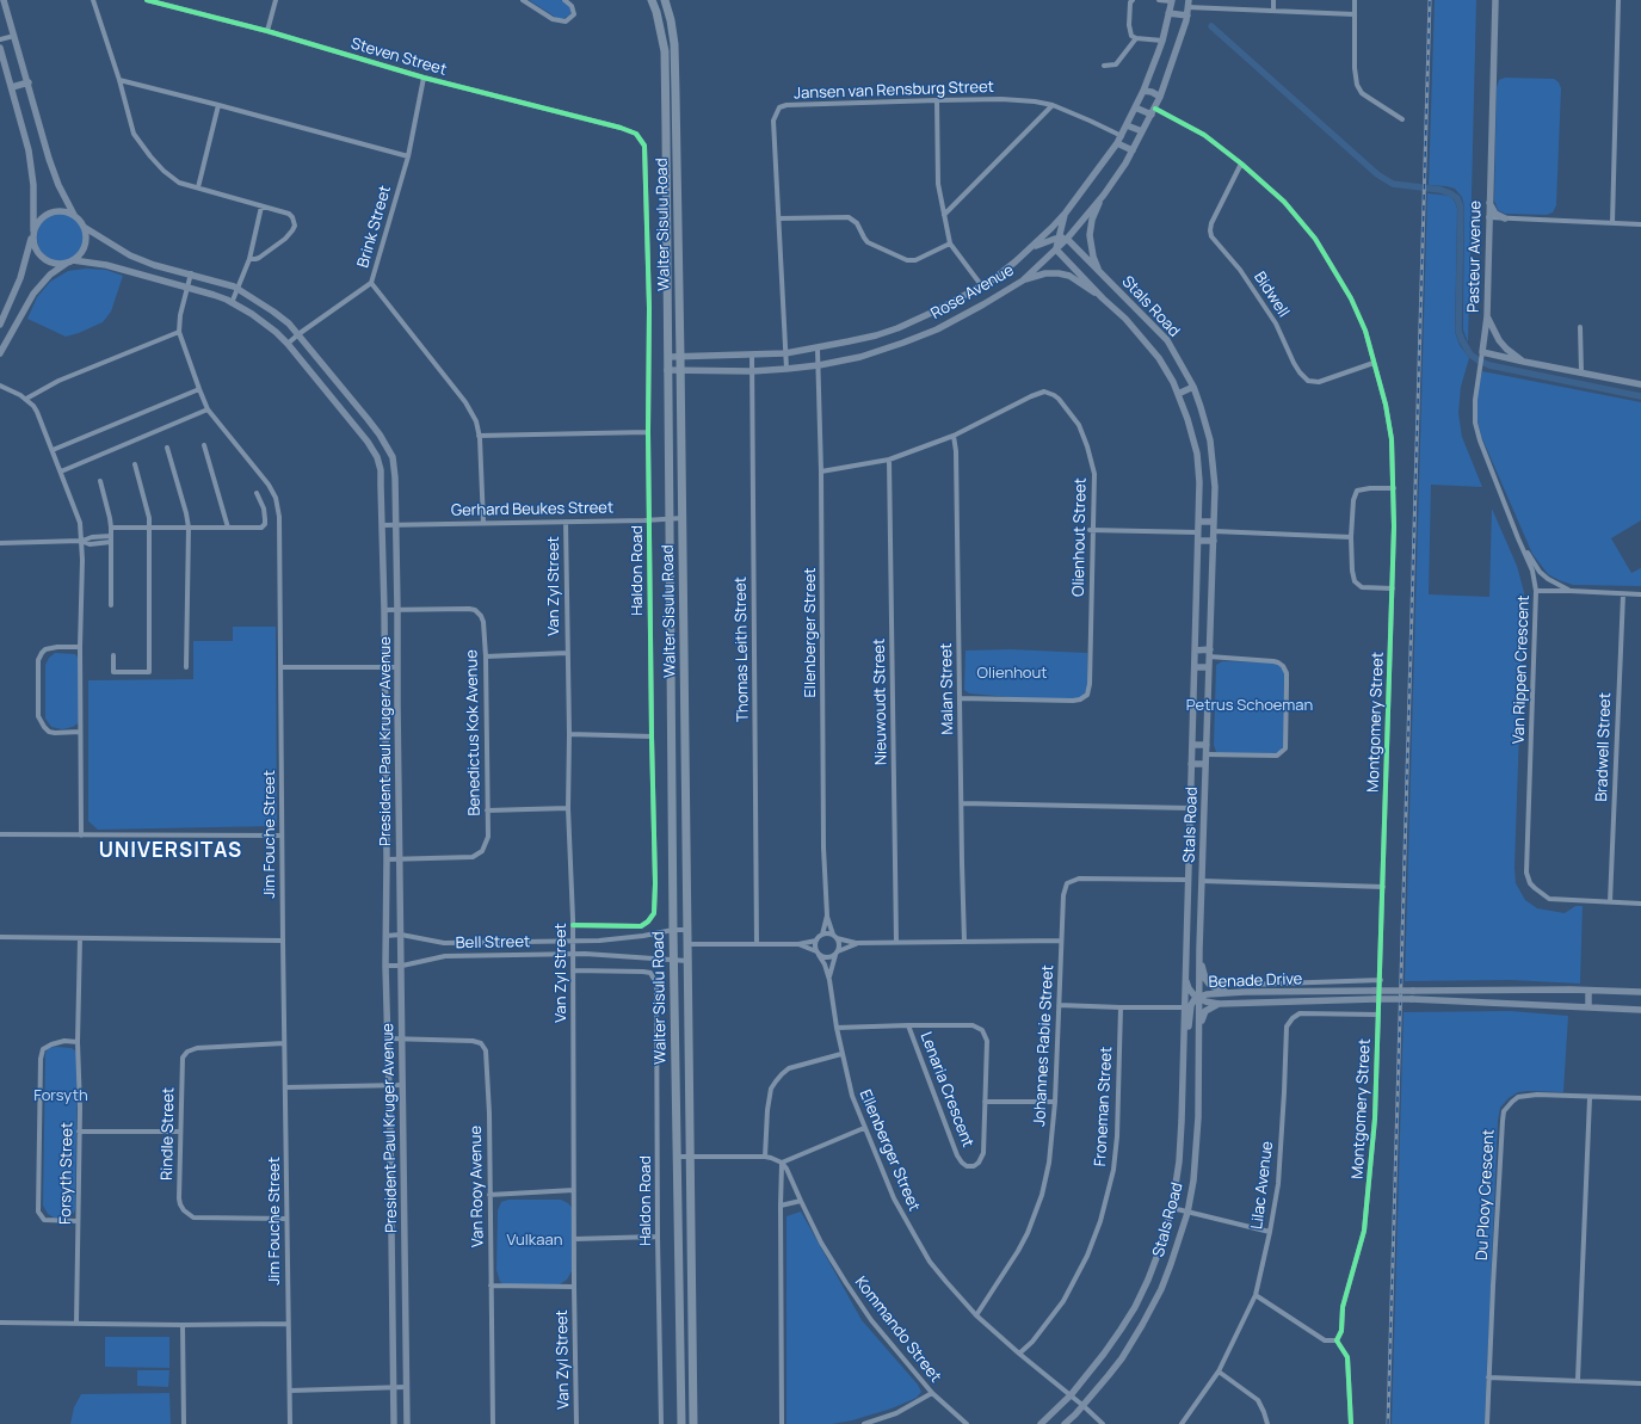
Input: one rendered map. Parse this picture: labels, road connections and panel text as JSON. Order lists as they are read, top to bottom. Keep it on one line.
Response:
{"streets":{"highway":["Walter Sisulu Road"],"street":["Steven Street","Jansen van Rensburg Street","Brink Street","Pasteur Avenue","Rose Avenue","Bidwell","Stals Road","Gerhard Beukes Street","Olienhout Street","Haldon Road","Van Zyl Street","Ellenberger Street","Thomas Leith Street","Van Rippen Crescent","Malan Street","Nieuwoudt Street","Montgomery Street","Benedictus Kok Avenue","President Paul Kruger Avenue","Bradwell Street","Jim Fouche Street","Bell Street","Benade Drive","Johannes Rabie Street","Lenaria Crescent","Froneman Street","Rindle Street","Forsyth Street","Lilac Avenue","Van Rooy Avenue","Du Plooy Crescent","Kommando Street"]},"crossings":[["Steven Street","Brink Street"],["Steven Street","Haldon Road"],["Jansen van Rensburg Street","Rose Avenue"],["Walter Sisulu Road","Rose Avenue"],["Walter Sisulu Road","Gerhard Beukes Street"],["Walter Sisulu Road","Bell Street"],["Brink Street","President Paul Kruger Avenue"],["Pasteur Avenue","Van Rippen Crescent"],["Rose Avenue","Stals Road"],["Rose Avenue","Ellenberger Street"],["Rose Avenue","Thomas Leith Street"],["Rose Avenue","Montgomery Street"],["Bidwell","Montgomery Street"],["Stals Road","Ellenberger Street"],["Stals Road","Benade Drive"],["Stals Road","Johannes Rabie Street"],["Gerhard Beukes Street","Haldon Road"],["Gerhard Beukes Street","Van Zyl Street"],["Gerhard Beukes Street","President Paul Kruger Avenue"],["Olienhout Street","Ellenberger Street"],["Olienhout Street","Malan Street"],["Olienhout Street","Nieuwoudt Street"],["Haldon Road","Van Zyl Street"],["Van Zyl Street","Bell Street"],["Ellenberger Street","Johannes Rabie Street"],["Ellenberger Street","Lenaria Crescent"],["Ellenberger Street","Froneman Street"],["Van Rippen Crescent","Bradwell Street"],["Montgomery Street","Lilac Avenue"],["Benedictus Kok Avenue","President Paul Kruger Avenue"],["President Paul Kruger Avenue","Jim Fouche Street"],["President Paul Kruger Avenue","Bell Street"],["President Paul Kruger Avenue","Van Rooy Avenue"],["Jim Fouche Street","Rindle Street"]],"districts":["UNIVERSITAS"],"parks":["Olienhout","Petrus Schoeman","Forsyth","Vulkaan"]}
